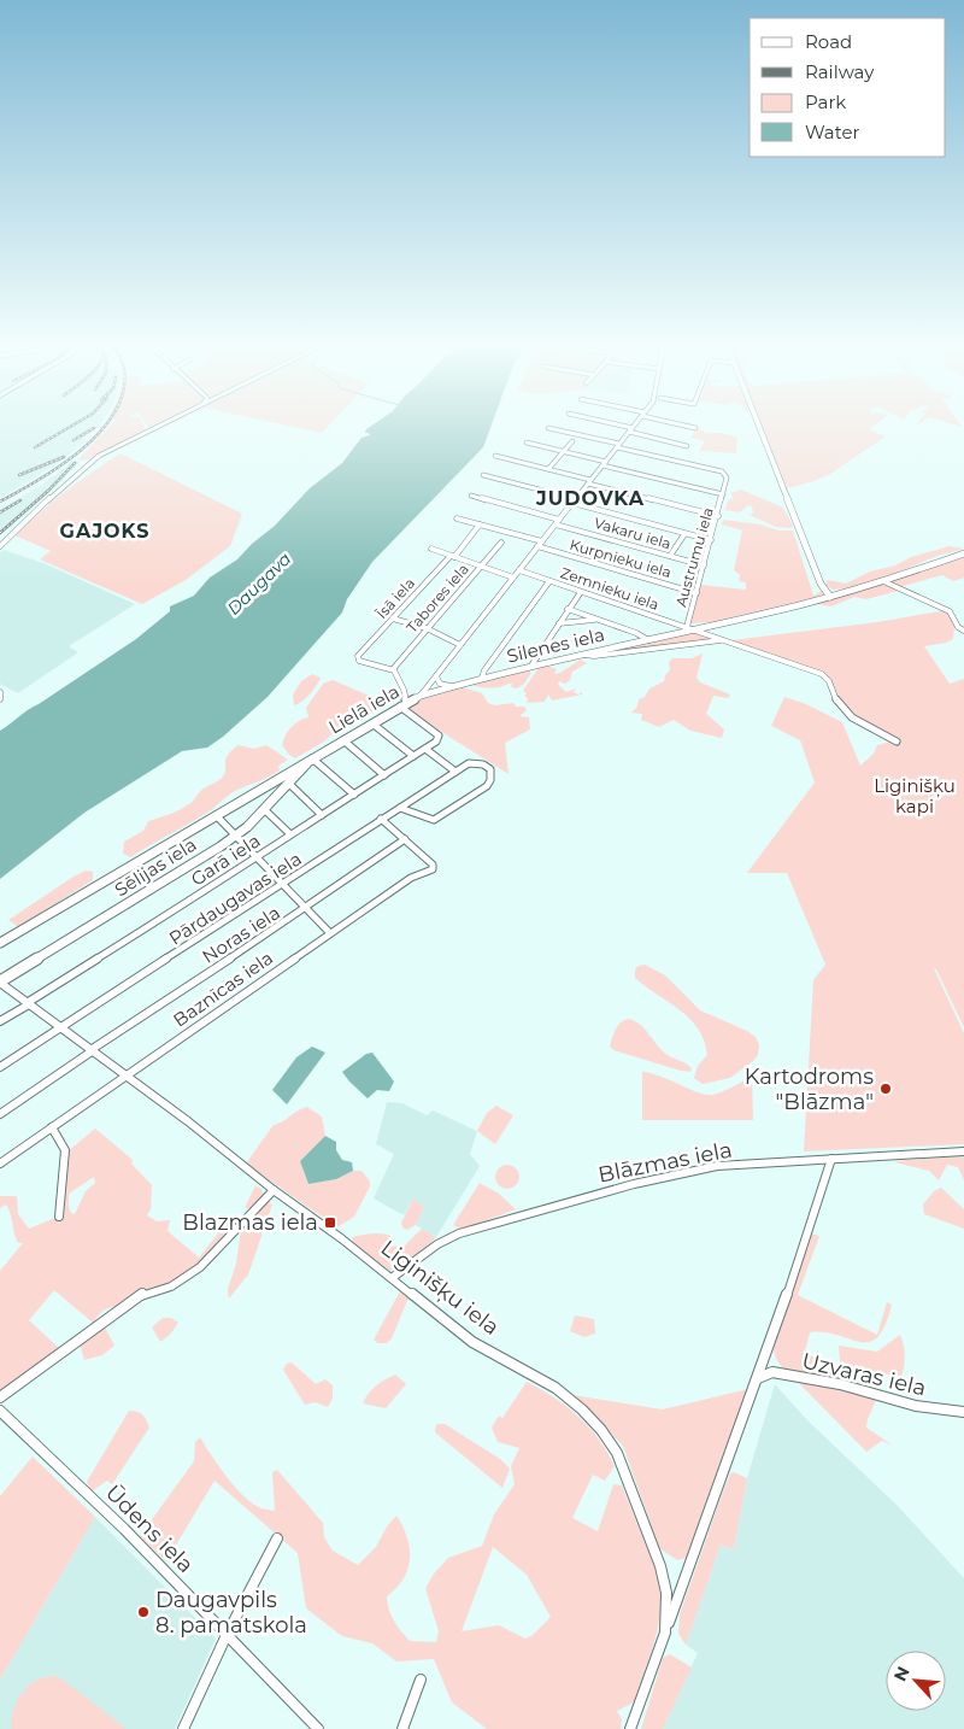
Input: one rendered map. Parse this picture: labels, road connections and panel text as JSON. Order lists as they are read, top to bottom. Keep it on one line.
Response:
{"streets":{"main road":["Silenes iela","Lielā iela","Sēlijas iela"],"street":["Vakaru iela","Austrumu iela","Kurpnieku iela","Zemnieku iela","Īsā iela","Tabores iela","Garā iela","Pārdaugavas iela","Noras iela","Baznīcas iela","Blāzmas iela","Liginišķu iela","Uzvaras iela","Ūdens iela"]},"crossings":[["Vakaru iela","Austrumu iela"],["Vakaru iela","Lielā iela"],["Austrumu iela","Kurpnieku iela"],["Austrumu iela","Zemnieku iela"],["Austrumu iela","Silenes iela"],["Austrumu iela","Lielā iela"],["Kurpnieku iela","Īsā iela"],["Kurpnieku iela","Lielā iela"],["Zemnieku iela","Silenes iela"],["Zemnieku iela","Lielā iela"],["Īsā iela","Tabores iela"],["Silenes iela","Lielā iela"],["Lielā iela","Garā iela"],["Lielā iela","Sēlijas iela"],["Garā iela","Liginišķu iela"],["Sēlijas iela","Liginišķu iela"],["Pārdaugavas iela","Liginišķu iela"],["Noras iela","Baznīcas iela"],["Noras iela","Liginišķu iela"],["Baznīcas iela","Liginišķu iela"],["Blāzmas iela","Liginišķu iela"]],"districts":["JUDOVKA","GAJOKS"],"water":["Daugava"],"parks":["Liginišķu kapi"],"places":{"other":["Kartodroms \"Blāzma\"","Daugavpils 8. pamatskola"],"transit":["Blazmas iela"]},"legend":["Road","Railway","Park","Water"],"north":"top left"}
